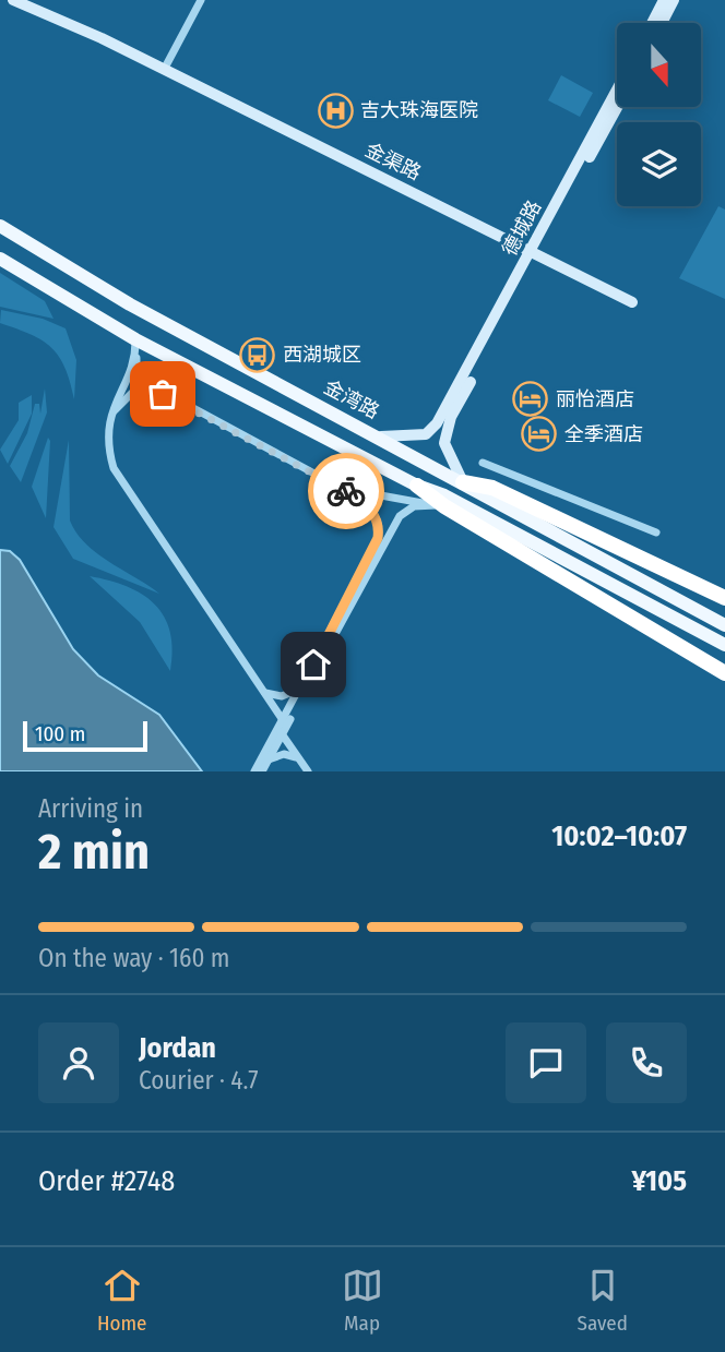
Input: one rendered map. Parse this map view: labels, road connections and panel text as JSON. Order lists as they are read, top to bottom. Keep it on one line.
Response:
{"streets":{"main road":["金湾路"],"street":["金渠路","德城路"]},"crossings":[["金渠路","德城路"]],"places":{"hospital":["吉大珠海医院"],"bus stop":["西湖城区"],"hotel":["丽怡酒店","全季酒店"]},"scale_bar":"100 m","north":"bottom","page":{"scale":"100 m","heading":["2 min","Arriving in","10:02–10:07"],"panel":["Jordan","Courier · 4.7","Order #2748","¥105"],"bar":"On the way · 160 m","tabs":["Home","Map","Saved"]}}
